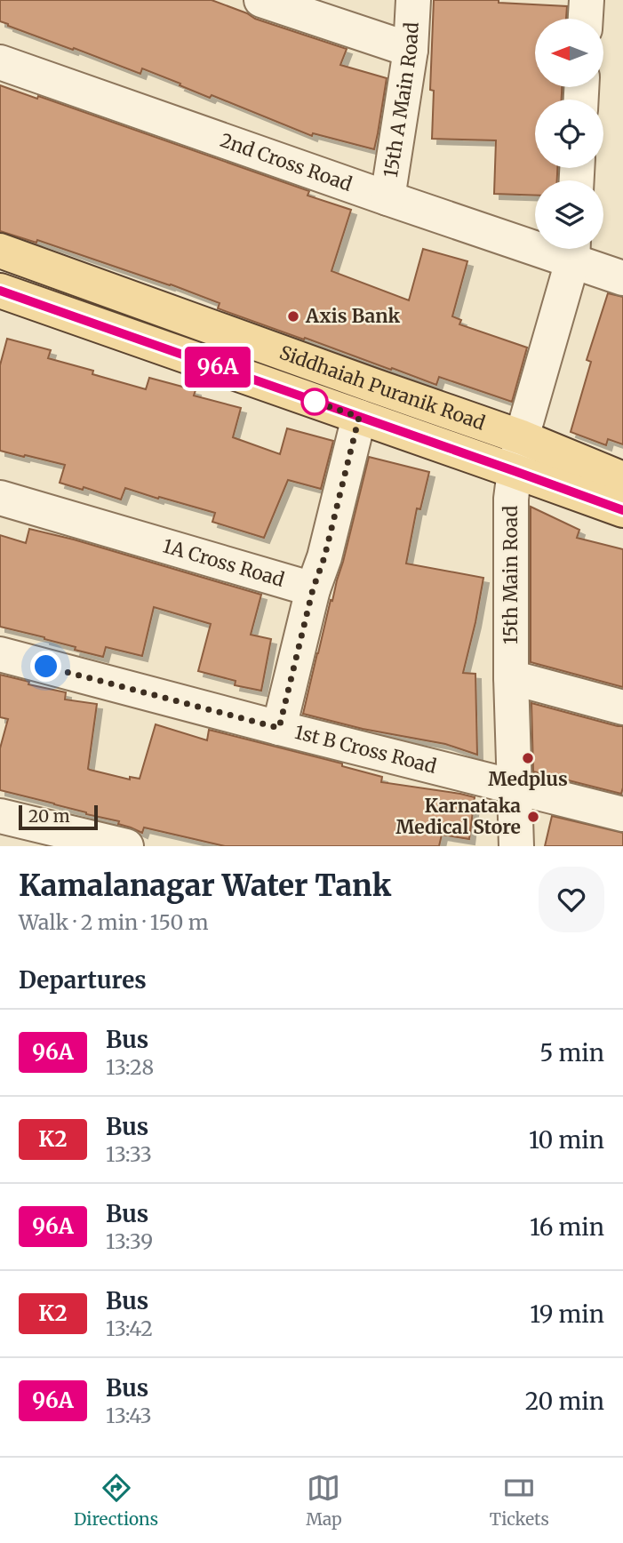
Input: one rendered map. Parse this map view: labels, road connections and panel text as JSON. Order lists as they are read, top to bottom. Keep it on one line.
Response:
{"streets":{"main road":["Siddhaiah Puranik Road"],"street":["15th A Main Road","2nd Cross Road","1A Cross Road","15th Main Road","1st B Cross Road"]},"crossings":[["15th A Main Road","2nd Cross Road"],["2nd Cross Road","15th Main Road"],["Siddhaiah Puranik Road","15th Main Road"],["15th Main Road","1st B Cross Road"]],"places":["Axis Bank","Medplus","Karnataka Medical Store"],"lines":["bus line 96A"],"scale_bar":"20 m","north":"left","page":{"on_map":"96A","scale":"20 m","heading":[["Kamalanagar Water Tank","Walk · 2 min · 150 m"],"Departures"],"list":[{"mark":"96A","name":"Bus","note":"13:28","value":"5 min"},{"mark":"K2","name":"Bus","note":"13:33","value":"10 min"},{"mark":"96A","name":"Bus","note":"13:39","value":"16 min"},{"mark":"K2","name":"Bus","note":"13:42","value":"19 min"},{"mark":"96A","name":"Bus","note":"13:43","value":"20 min"}],"tabs":["Directions","Map","Tickets"]}}
